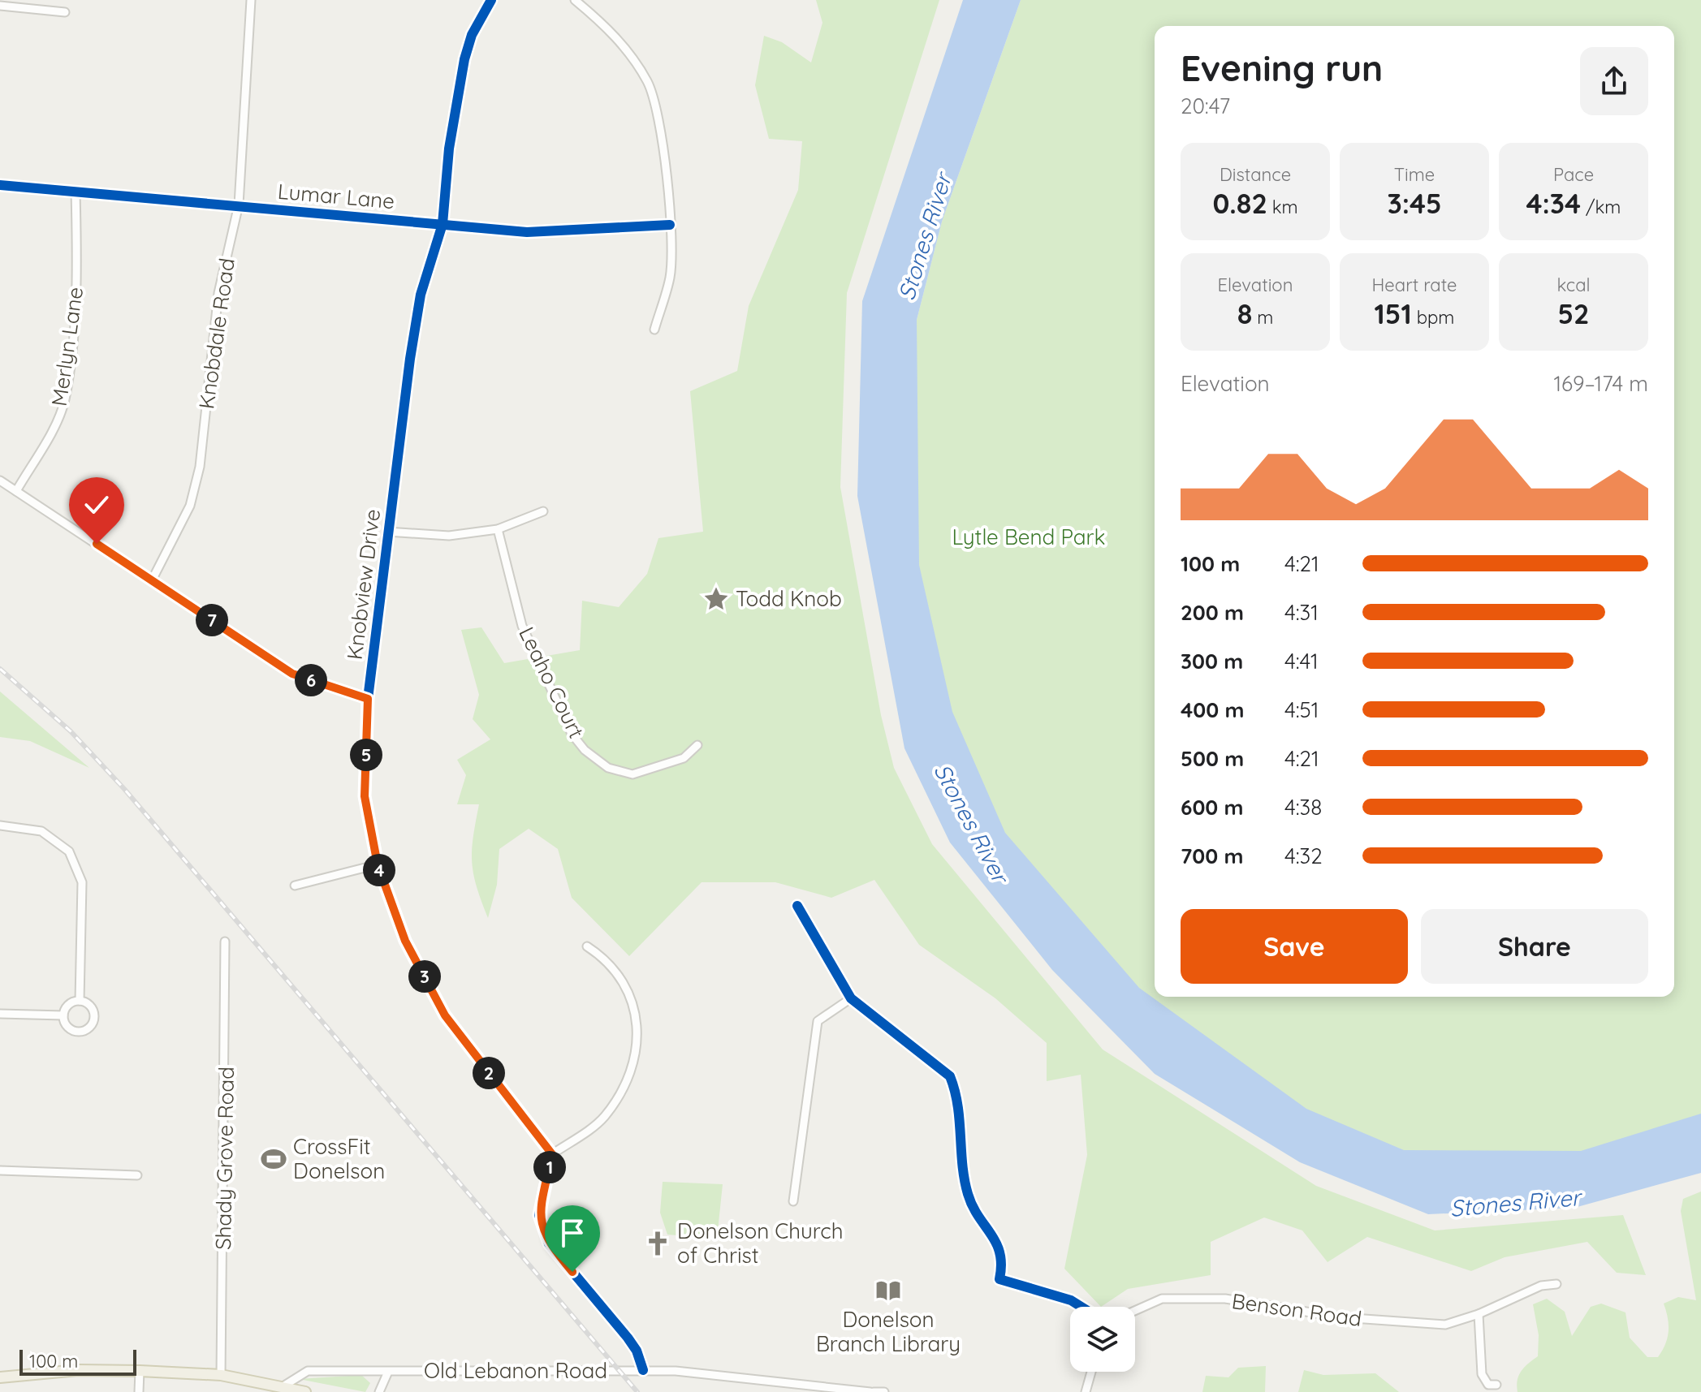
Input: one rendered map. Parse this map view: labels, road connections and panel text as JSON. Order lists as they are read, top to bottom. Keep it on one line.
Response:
{"streets":{"street":["Lumar Lane","Knobdale Road","Merlyn Lane","Knobview Drive","Leaho Court","Shady Grove Road","Benson Road","Old Lebanon Road"]},"crossings":[["Lumar Lane","Knobdale Road"],["Lumar Lane","Merlyn Lane"],["Lumar Lane","Knobview Drive"]],"water":["Stones River"],"parks":["Lytle Bend Park"],"places":{"place":["Todd Knob"],"sports":["CrossFit Donelson"],"church":["Donelson Church of Christ"],"library":["Donelson Branch Library"]},"scale_bar":"100 m","page":{"heading":["Evening run","20:47"],"stats":[["Distance","0.82 km"],["Time","3:45"],["Pace","4:34 /km"],["Elevation","8 m"],["Heart rate","151 bpm"],["kcal","52"]],"chart":["Elevation","169–174 m"],"list":[{"name":"100 m","note":"4:21"},{"name":"200 m","note":"4:31"},{"name":"300 m","note":"4:41"},{"name":"400 m","note":"4:51"},{"name":"500 m","note":"4:21"},{"name":"600 m","note":"4:38"},{"name":"700 m","note":"4:32"}],"pins":["7","6","5","4","3","2","1"],"buttons":["Save","Share"],"scale":"100 m"}}
